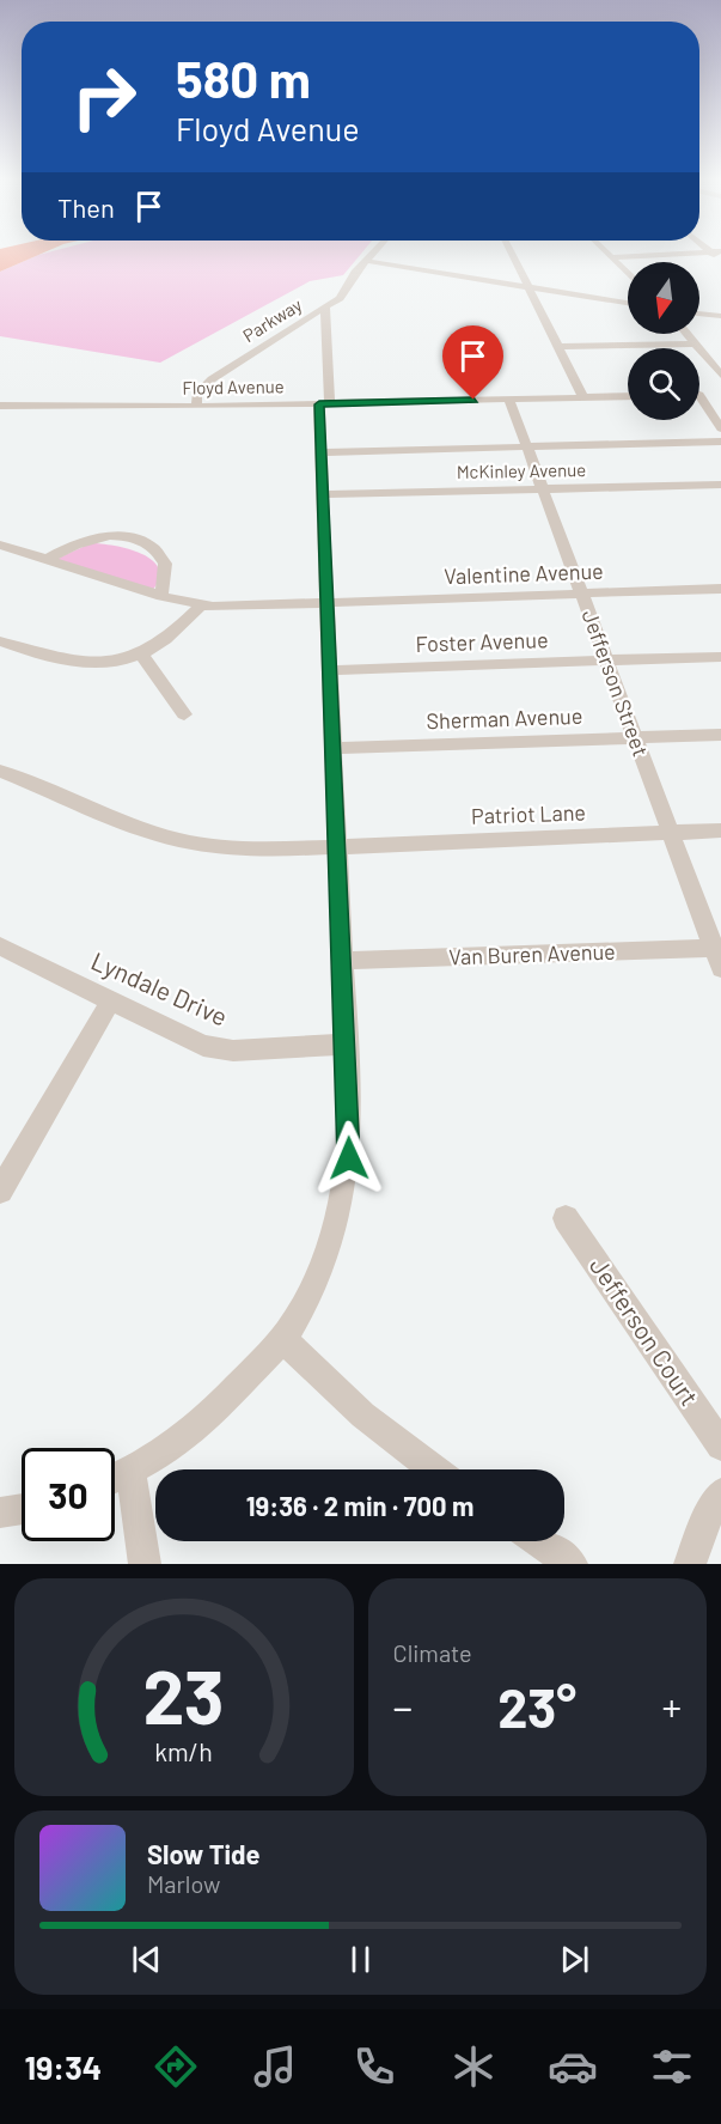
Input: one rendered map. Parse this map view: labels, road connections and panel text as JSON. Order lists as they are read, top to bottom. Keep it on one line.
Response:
{"streets":{"street":["Parkway","Floyd Avenue","McKinley Avenue","Valentine Avenue","Foster Avenue","Jefferson Street","Sherman Avenue","Patriot Lane","Van Buren Avenue","Lyndale Drive","Jefferson Court"]},"crossings":[["Parkway","Floyd Avenue"],["Floyd Avenue","Jefferson Street"],["McKinley Avenue","Jefferson Street"],["Valentine Avenue","Jefferson Street"],["Foster Avenue","Jefferson Street"],["Jefferson Street","Sherman Avenue"],["Jefferson Street","Patriot Lane"],["Jefferson Street","Van Buren Avenue"]],"north":"bottom","page":{"turn":["580 m","Floyd Avenue"],"then":"Then","limit":"30","trip":"19:36 · 2 min · 700 m","tile":"Climate","heat":["−","23°","+"],"song":["Slow Tide","Marlow"],"tabs":"19:34","gauge":["23","km/h"]}}
